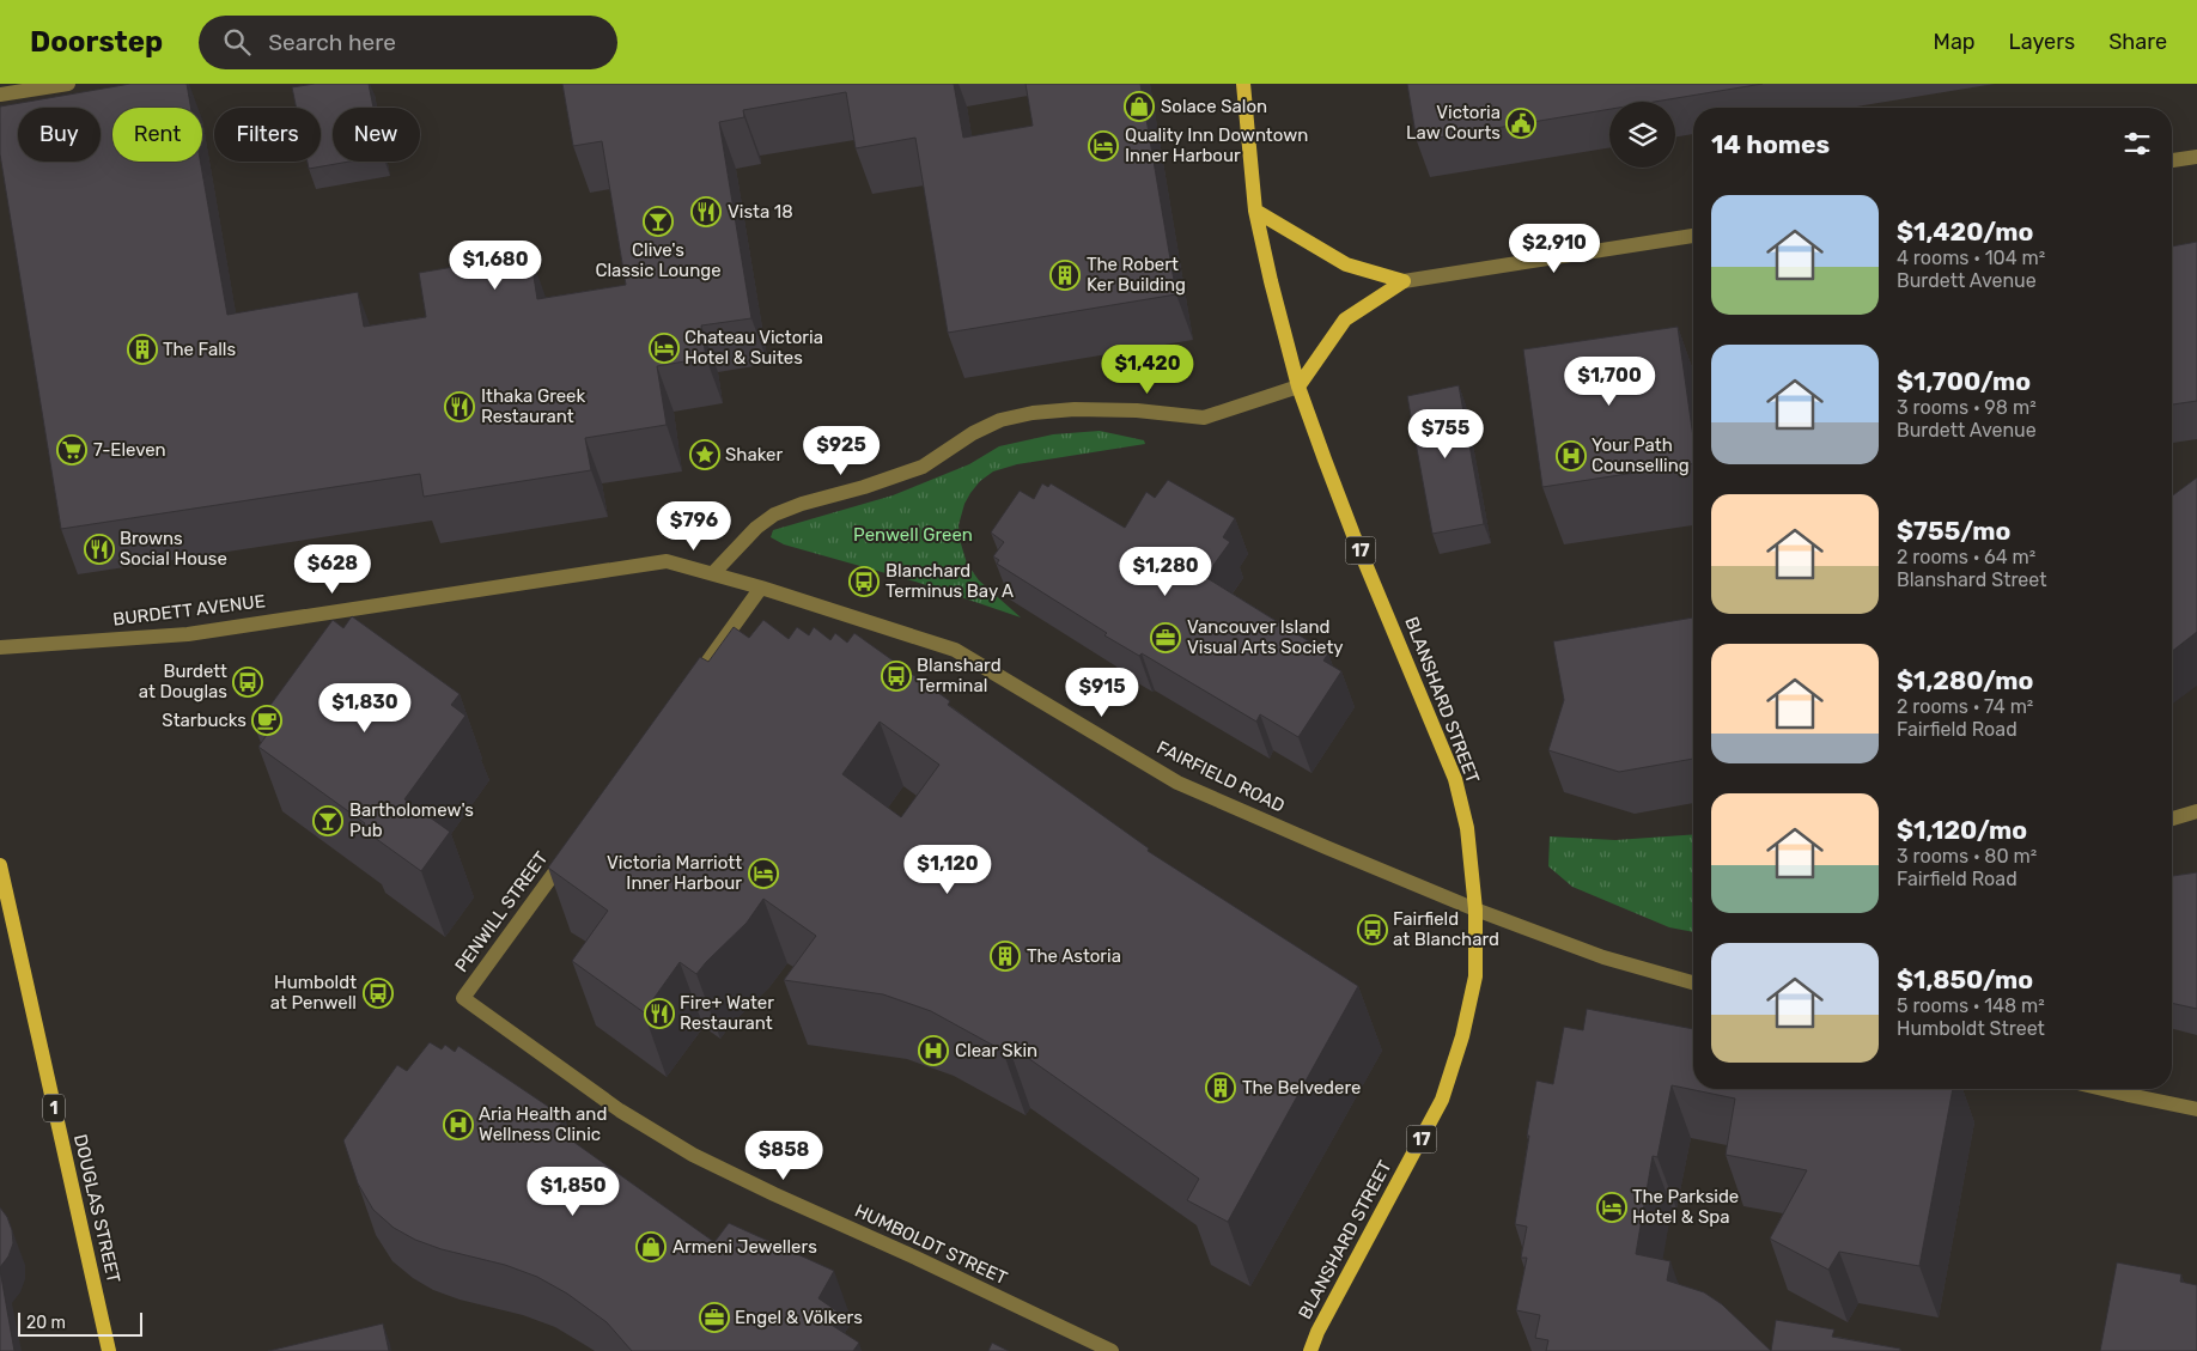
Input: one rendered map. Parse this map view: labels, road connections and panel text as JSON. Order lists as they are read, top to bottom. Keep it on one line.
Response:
{"streets":{"main road":["17","BLANSHARD STREET","1","DOUGLAS STREET"],"street":["BURDETT AVENUE","FAIRFIELD ROAD","PENWILL STREET","HUMBOLDT STREET"]},"crossings":[["BURDETT AVENUE","FAIRFIELD ROAD"],["BLANSHARD STREET","FAIRFIELD ROAD"],["PENWILL STREET","HUMBOLDT STREET"]],"parks":["Penwell Green"],"places":{"shop":["Solace Salon","Armeni Jewellers"],"public building":["Victoria Law Courts"],"hotel":["Quality Inn Downtown Inner Harbour","Chateau Victoria Hotel & Suites","Victoria Marriott Inner Harbour","The Parkside Hotel & Spa"],"restaurant":["Vista 18","Ithaka Greek Restaurant","Browns Social House","Fire+ Water Restaurant"],"bar":["Clive's Classic Lounge","Bartholomew's Pub"],"building":["The Robert Ker Building","The Falls","The Astoria","The Belvedere"],"supermarket":["7-Eleven"],"place":["Shaker"],"hospital":["Your Path Counselling","Clear Skin","Aria Health and Wellness Clinic"],"bus stop":["Blanchard Terminus Bay A","Blanshard Terminal","Burdett at Douglas","Fairfield at Blanchard","Humboldt at Penwell"],"office":["Vancouver Island Visual Arts Society","Engel & Völkers"],"cafe":["Starbucks"]},"scale_bar":"20 m","page":{"header":"Doorstep","search":"Search here","nav":["Map","Layers","Share"],"chip":["Buy","Rent","Filters","New"],"heading":"14 homes","list":[{"name":"$1,420/mo","note":"4 rooms · 104 m² · Burdett Avenue"},{"name":"$1,700/mo","note":"3 rooms · 98 m² · Burdett Avenue"},{"name":"$755/mo","note":"2 rooms · 64 m² · Blanshard Street"},{"name":"$1,280/mo","note":"2 rooms · 74 m² · Fairfield Road"},{"name":"$1,120/mo","note":"3 rooms · 80 m² · Fairfield Road"},{"name":"$1,850/mo","note":"5 rooms · 148 m² · Humboldt Street"}],"price":["$2,910","$1,680","$1,420","$1,700","$755","$925","$796","$628","$1,280","$915","$1,830","$1,120","$858","$1,850"],"scale":"20 m"}}
